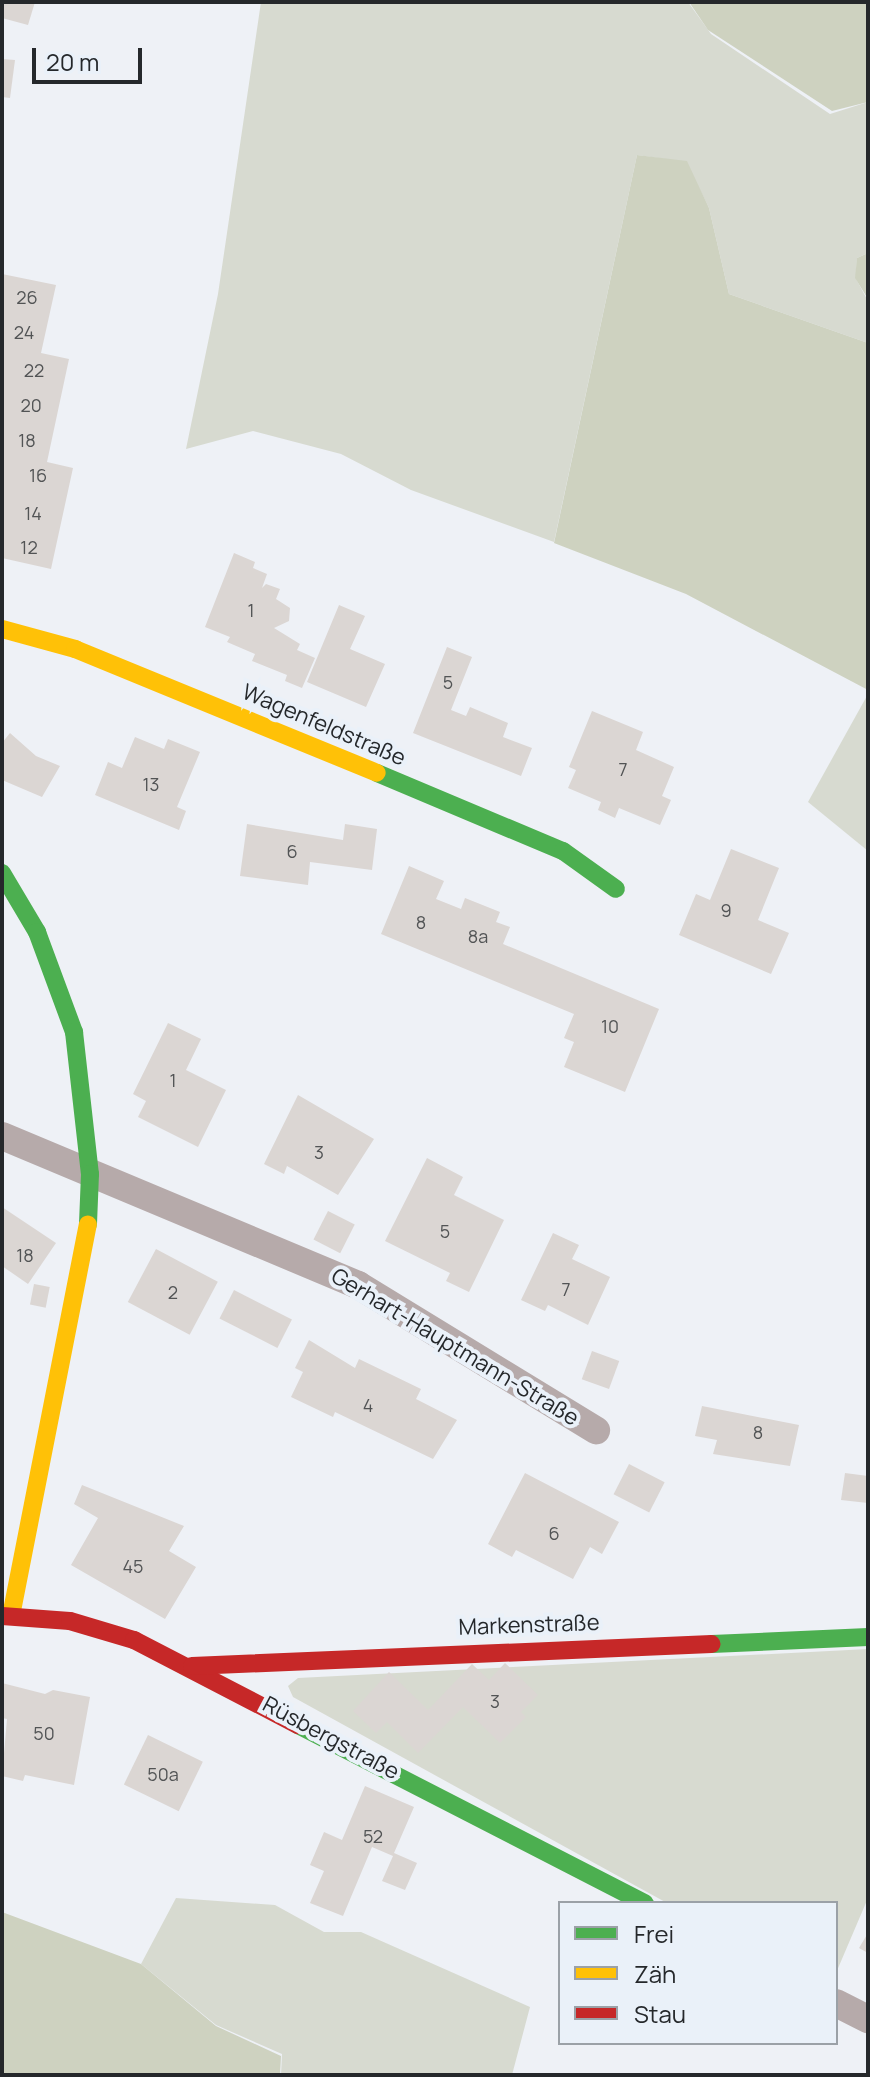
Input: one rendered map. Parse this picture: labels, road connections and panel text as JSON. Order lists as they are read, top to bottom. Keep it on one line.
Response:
{"streets":{"street":["Wagenfeldstraße","Gerhart-Hauptmann-Straße","Markenstraße","Rüsbergstraße"]},"crossings":[["Markenstraße","Rüsbergstraße"]],"house_numbers":["26","24","22","20","18","16","14","12","1","5","7","13","6","9","8","8a","10","1","3","5","18","7","2","4","8","6","45","3","50","50a","52"],"legend":["Frei","Zäh","Stau"],"scale_bar":"20 m"}
